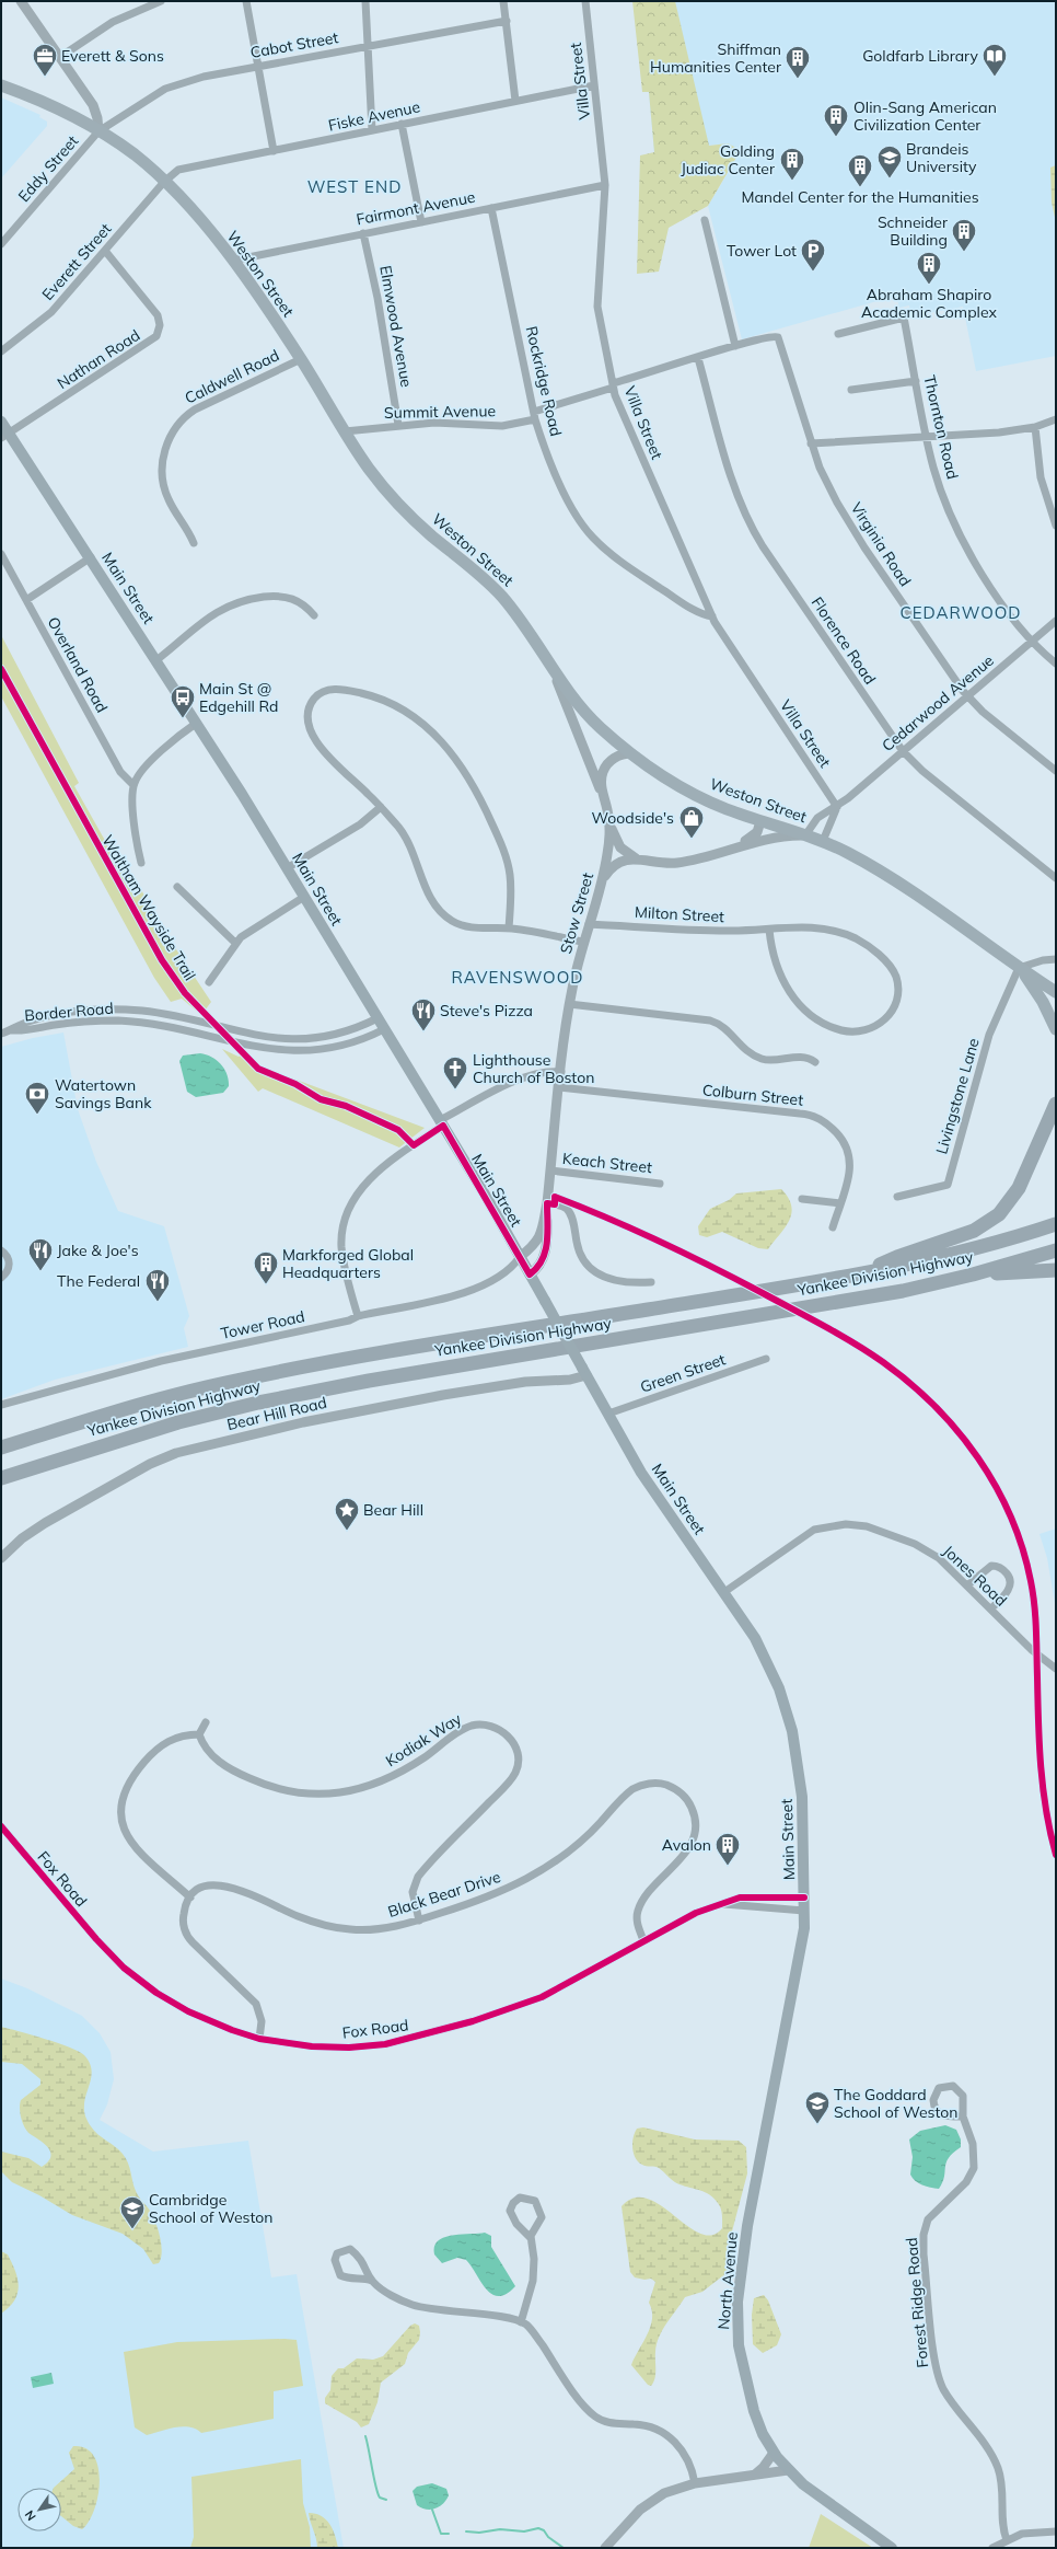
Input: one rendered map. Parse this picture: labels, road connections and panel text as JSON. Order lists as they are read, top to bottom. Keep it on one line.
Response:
{"streets":{"highway":["Yankee Division Highway"],"main road":["Weston Street","Main Street","North Avenue"],"street":["Cabot Street","Villa Street","Fiske Avenue","Eddy Street","Fairmont Avenue","Everett Street","Elmwood Avenue","Nathan Road","Caldwell Road","Rockridge Road","Summit Avenue","Thornton Road","Virginia Road","Florence Road","Overland Road","Cedarwood Avenue","Stow Street","Milton Street","Border Road","Colburn Street","Livingstone Lane","Keach Street","Tower Road","Green Street","Bear Hill Road","Jones Road","Kodiak Way","Fox Road","Black Bear Drive","Forest Ridge Road"],"cycle path":["Waltham Wayside Trail"]},"crossings":[["Cabot Street","Eddy Street"],["Cabot Street","Weston Street"],["Villa Street","Fiske Avenue"],["Villa Street","Fairmont Avenue"],["Villa Street","Rockridge Road"],["Villa Street","Summit Avenue"],["Villa Street","Cedarwood Avenue"],["Fiske Avenue","Everett Street"],["Fiske Avenue","Weston Street"],["Eddy Street","Weston Street"],["Fairmont Avenue","Weston Street"],["Fairmont Avenue","Elmwood Avenue"],["Fairmont Avenue","Rockridge Road"],["Everett Street","Weston Street"],["Everett Street","Nathan Road"],["Weston Street","Caldwell Road"],["Weston Street","Summit Avenue"],["Weston Street","Cedarwood Avenue"],["Weston Street","Stow Street"],["Weston Street","Livingstone Lane"],["Elmwood Avenue","Summit Avenue"],["Nathan Road","Main Street"],["Rockridge Road","Summit Avenue"],["Summit Avenue","Virginia Road"],["Summit Avenue","Florence Road"],["Thornton Road","Cedarwood Avenue"],["Virginia Road","Cedarwood Avenue"],["Main Street","Stow Street"],["Main Street","Border Road"],["Main Street","Tower Road"],["Main Street","Green Street"],["Main Street","Bear Hill Road"],["Main Street","Jones Road"],["Main Street","Fox Road"],["Main Street","North Avenue"],["Florence Road","Cedarwood Avenue"],["Stow Street","Milton Street"],["Stow Street","Colburn Street"],["Stow Street","Keach Street"],["Stow Street","Tower Road"],["Kodiak Way","Black Bear Drive"],["Fox Road","Black Bear Drive"]],"districts":["WEST END","CEDARWOOD","RAVENSWOOD"],"places":{"office":["Everett & Sons"],"library":["Goldfarb Library"],"building":["Shiffman Humanities Center","Olin-Sang American Civilization Center","Golding Judiac Center","Mandel Center for the Humanities","Schneider Building","Abraham Shapiro Academic Complex","Markforged Global Headquarters","Avalon"],"school or university":["Brandeis University","The Goddard School of Weston","Cambridge School of Weston"],"parking":["Tower Lot"],"bus stop":["Main St @ Edgehill Rd"],"shop":["Woodside's"],"restaurant":["Steve's Pizza","Jake & Joe's","The Federal"],"church":["Lighthouse Church of Boston"],"bank":["Watertown Savings Bank"],"place":["Bear Hill"]},"north":"bottom left"}
